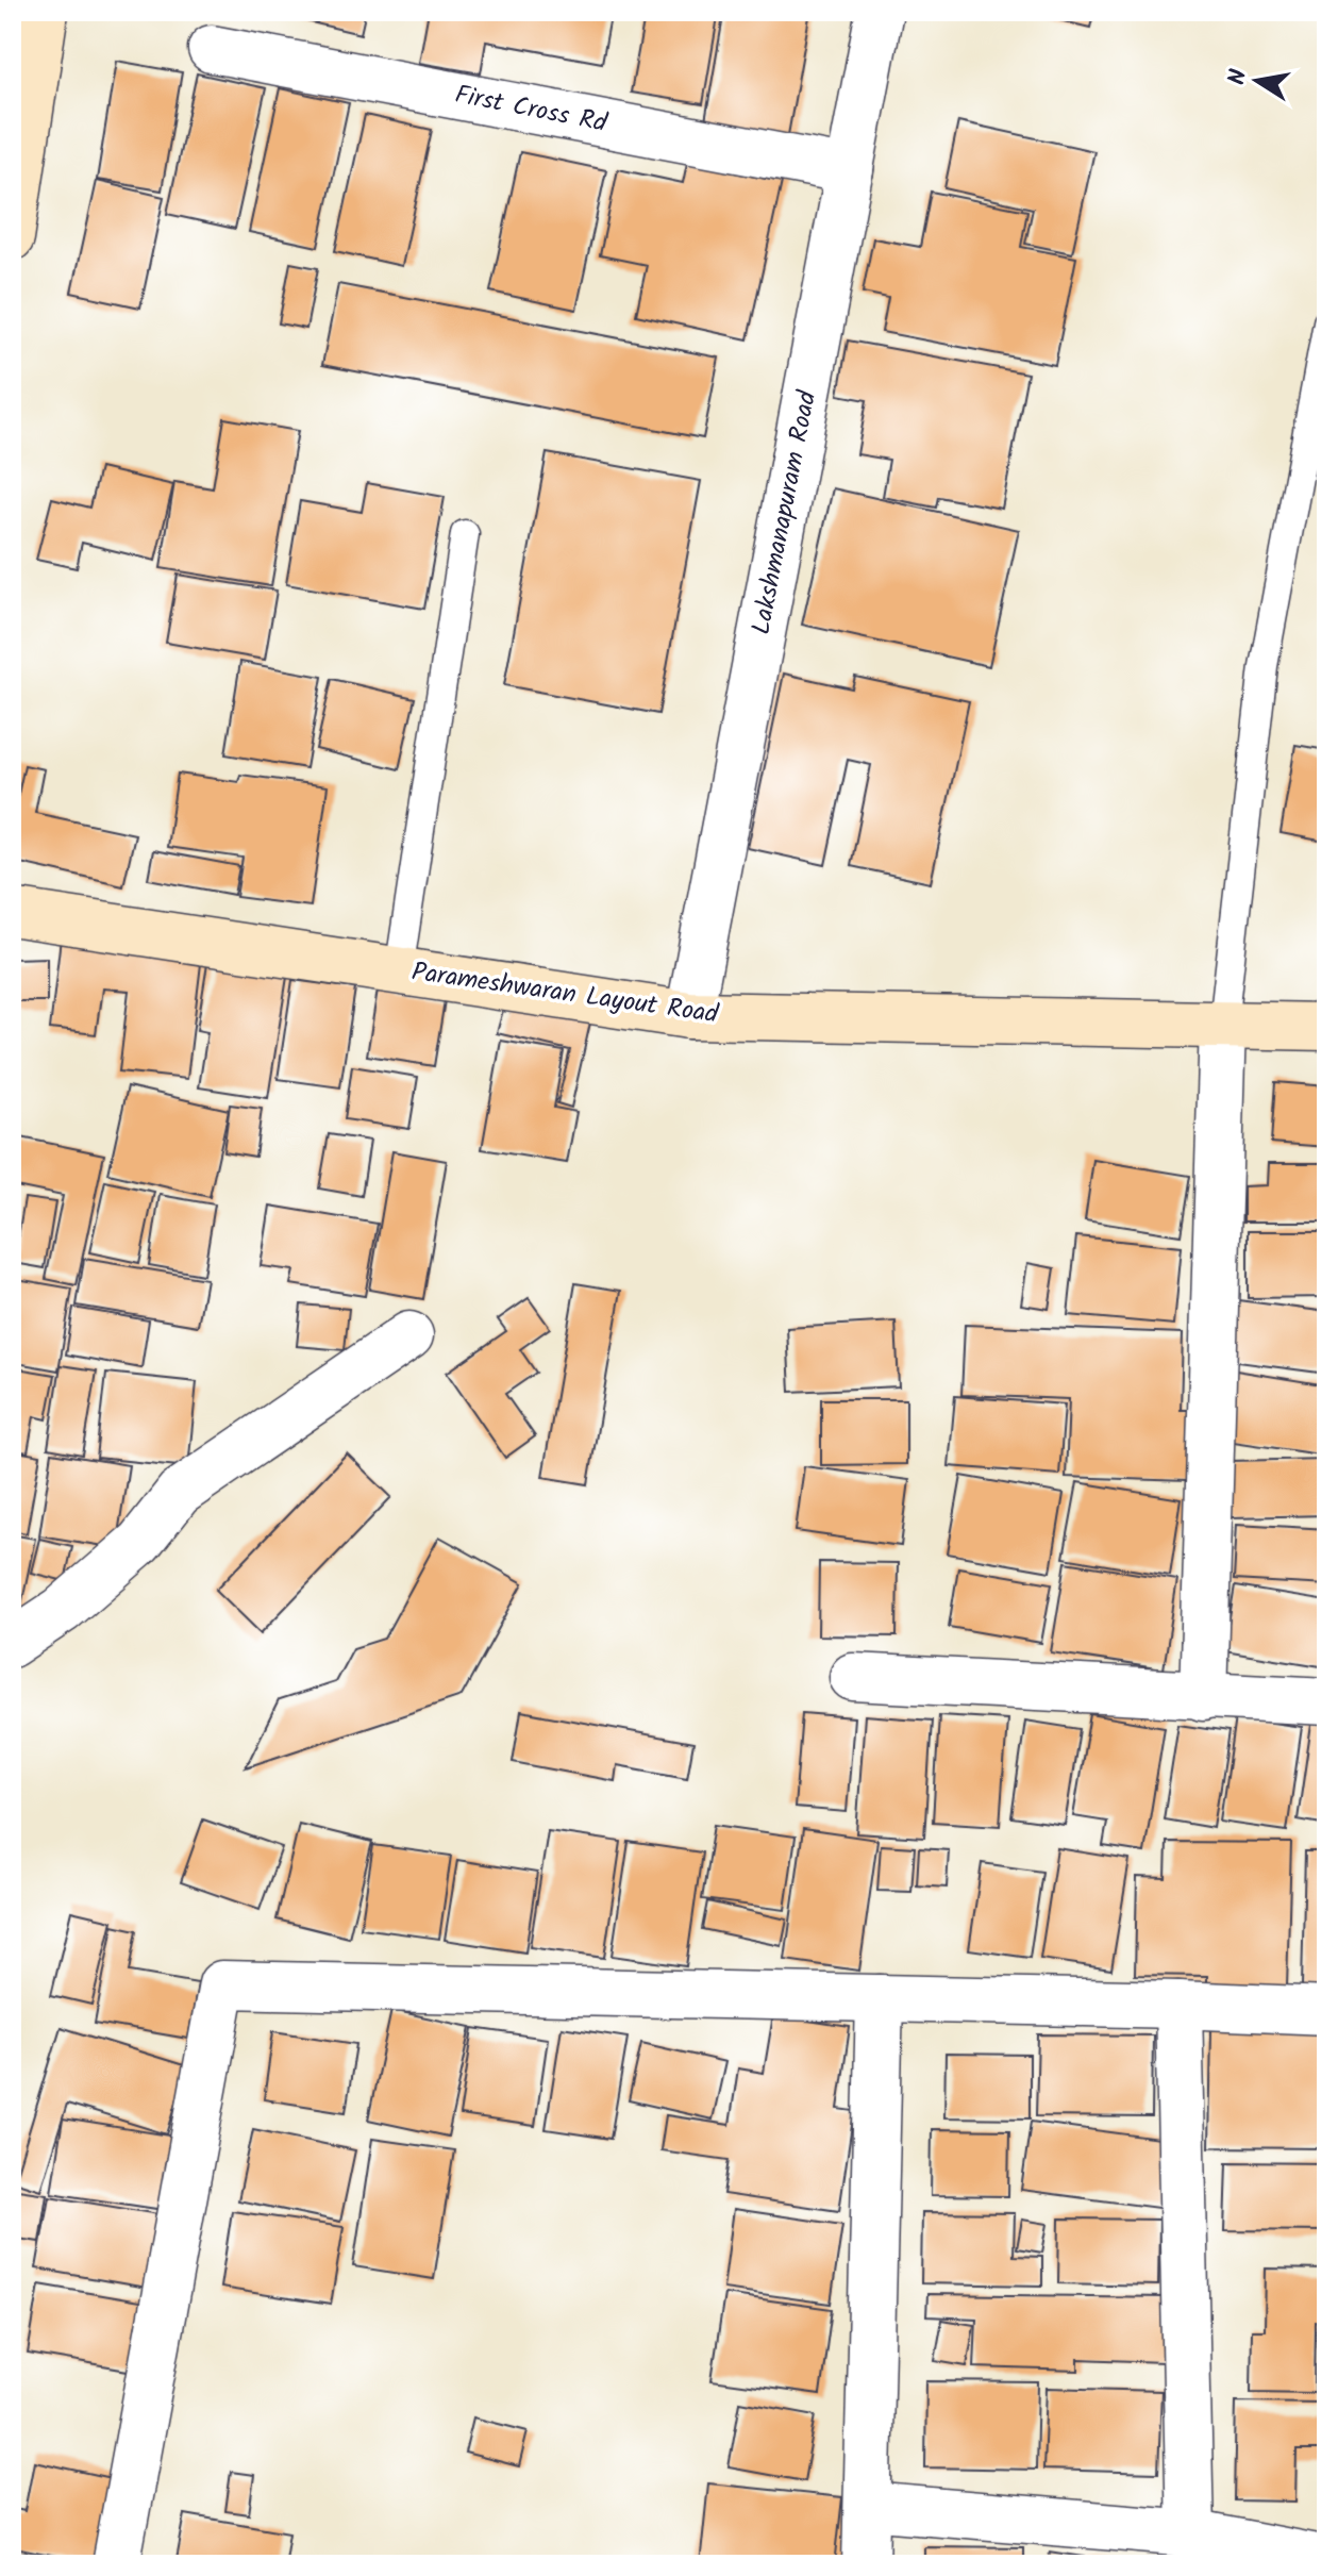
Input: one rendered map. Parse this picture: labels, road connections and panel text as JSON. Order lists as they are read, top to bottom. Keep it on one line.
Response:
{"streets":{"street":["First Cross Rd","Lakshmanapuram Road","Parameshwaran Layout Road"]},"crossings":[["First Cross Rd","Lakshmanapuram Road"],["Lakshmanapuram Road","Parameshwaran Layout Road"]],"north":"left"}
